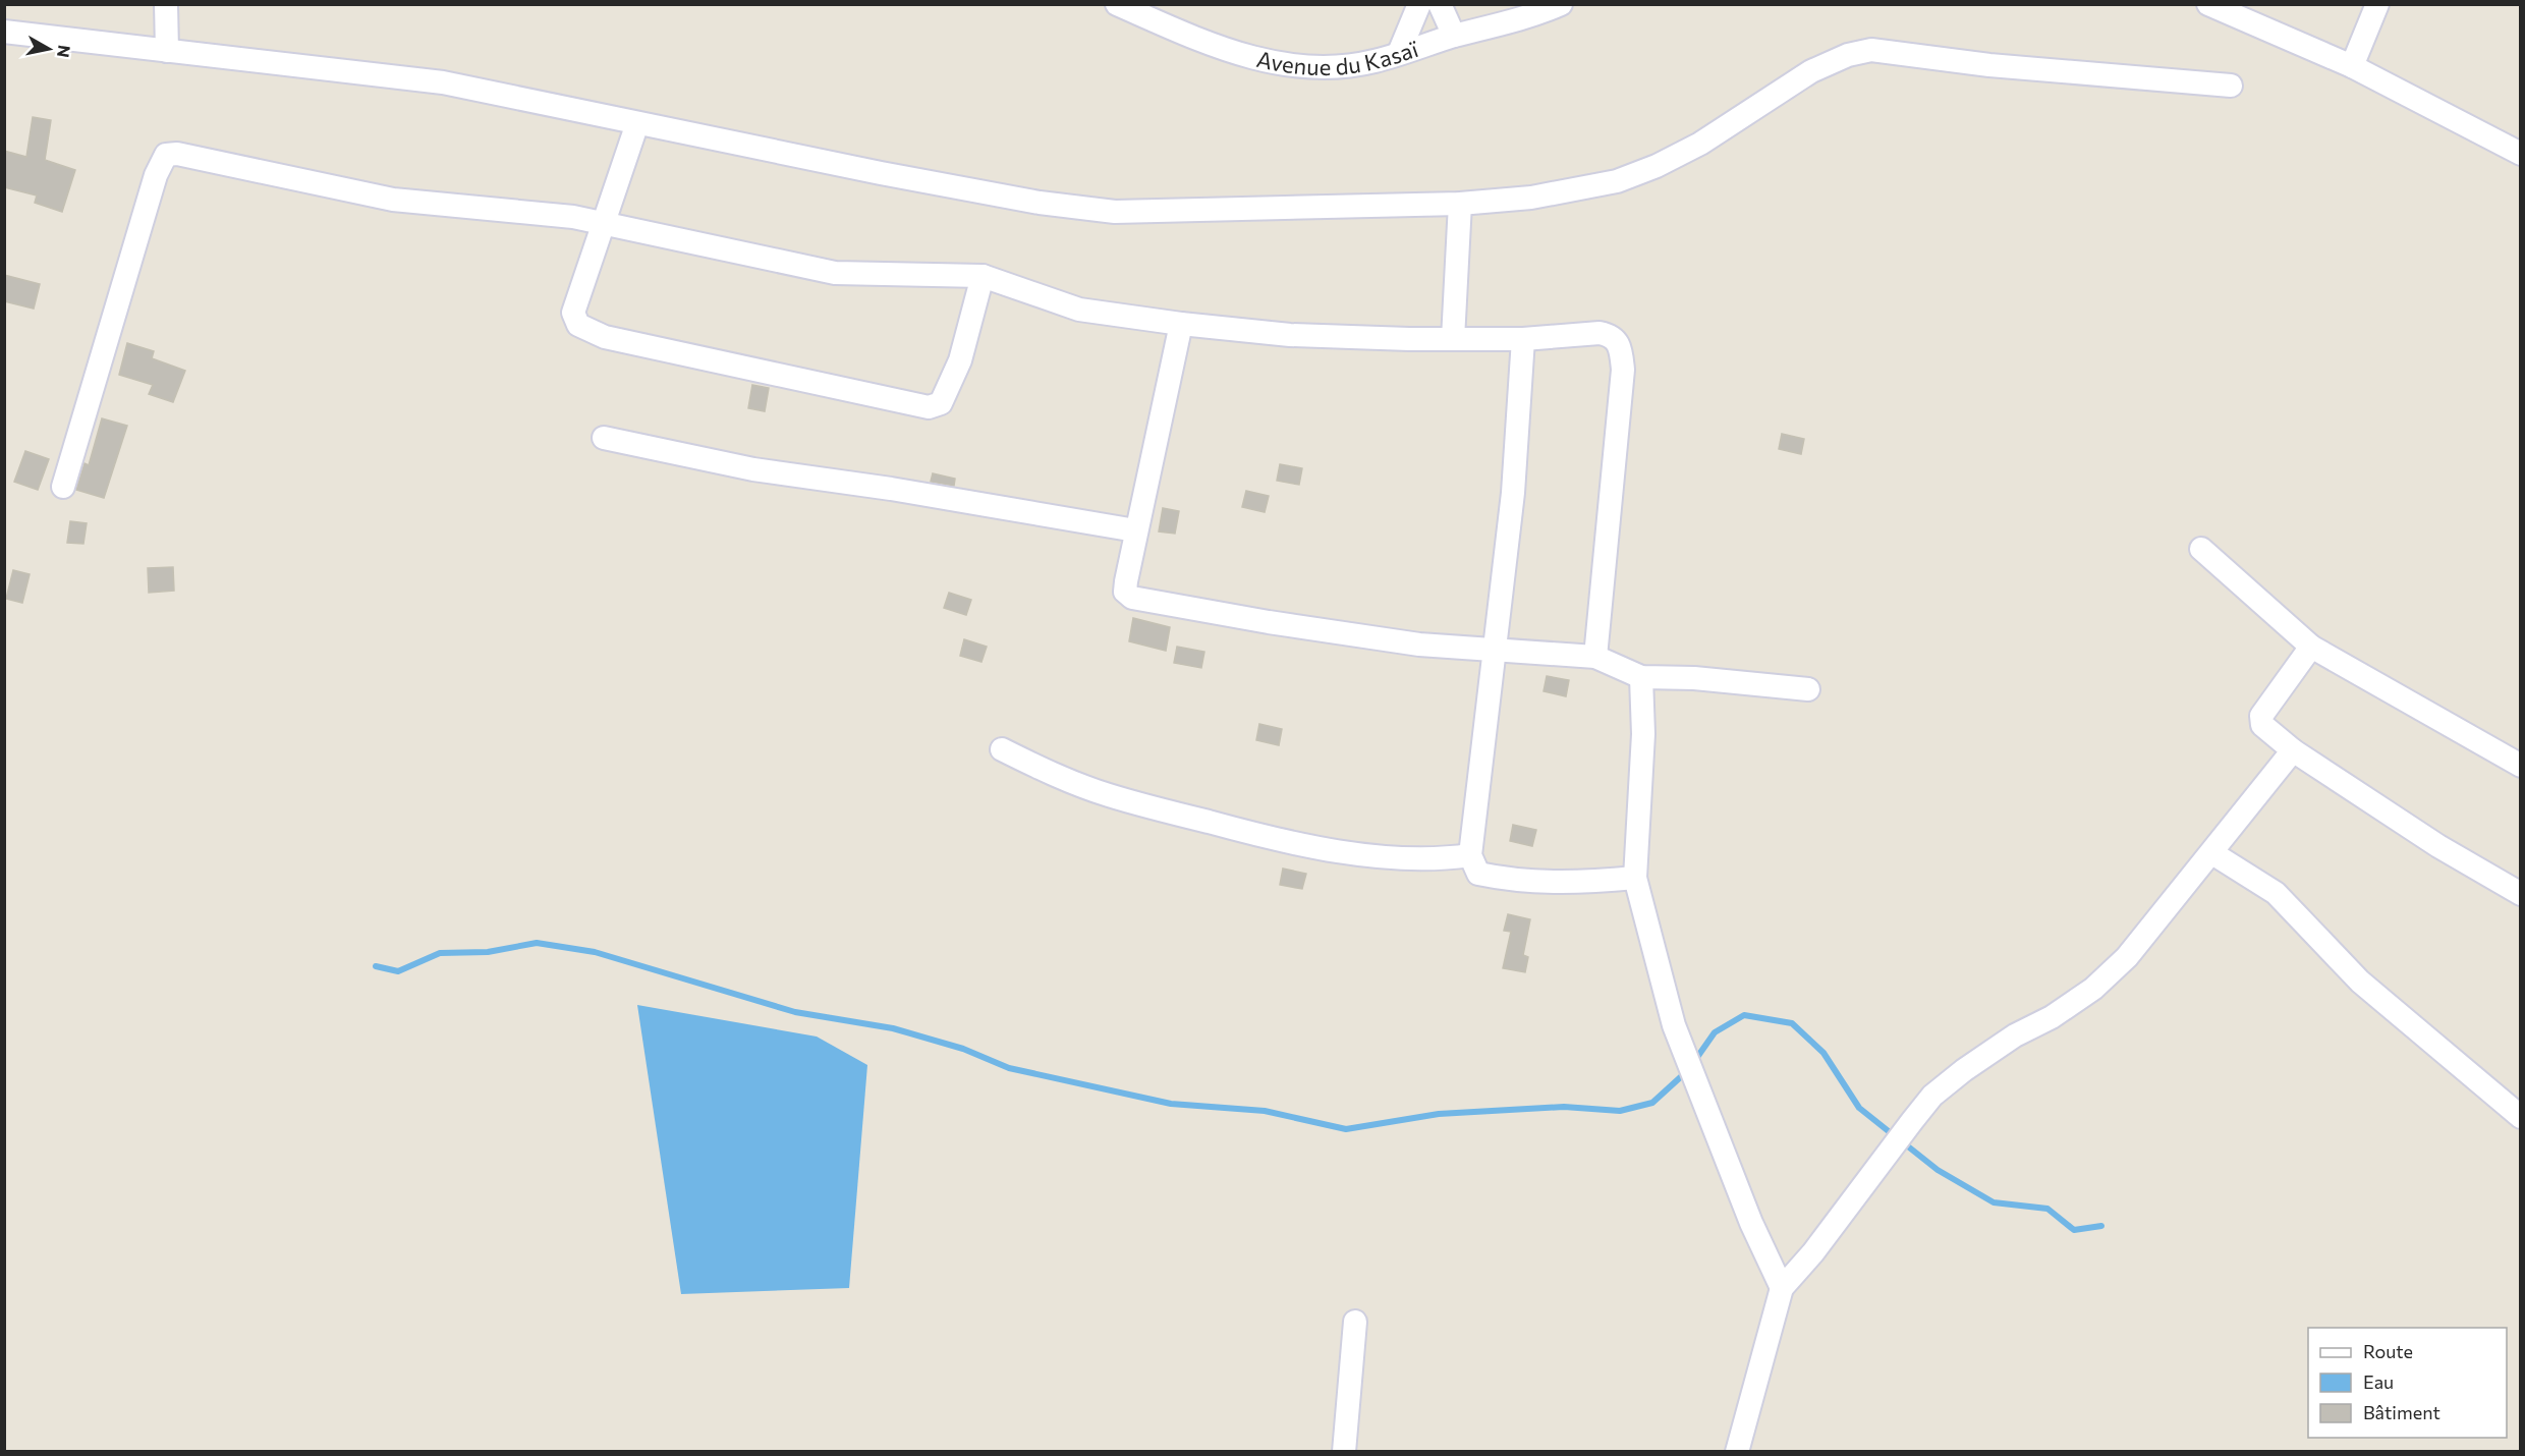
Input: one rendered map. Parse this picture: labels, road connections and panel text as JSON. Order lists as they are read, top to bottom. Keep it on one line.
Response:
{"streets":{"street":["Avenue du Kasaï"]},"legend":["Route","Eau","Bâtiment"],"north":"right"}
